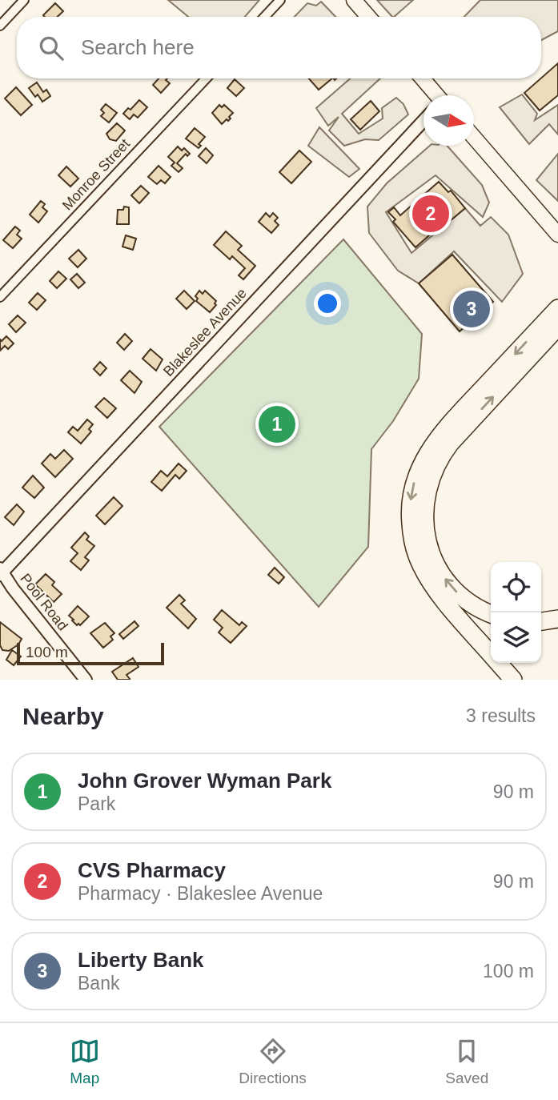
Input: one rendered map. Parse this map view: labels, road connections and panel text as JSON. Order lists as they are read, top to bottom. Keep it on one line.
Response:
{"streets":{"street":["Monroe Street","Blakeslee Avenue","Pool Road"]},"crossings":[["Blakeslee Avenue","Pool Road"]],"scale_bar":"100 m","north":"right","page":{"search":"Search here","pins":["2","3","1"],"scale":"100 m","heading":["Nearby","3 results"],"list":[{"mark":"1","name":"John Grover Wyman Park","note":"Park","value":"90 m"},{"mark":"2","name":"CVS Pharmacy","note":"Pharmacy · Blakeslee Avenue","value":"90 m"},{"mark":"3","name":"Liberty Bank","note":"Bank","value":"100 m"}],"nav":["Map","Directions","Saved"]}}
